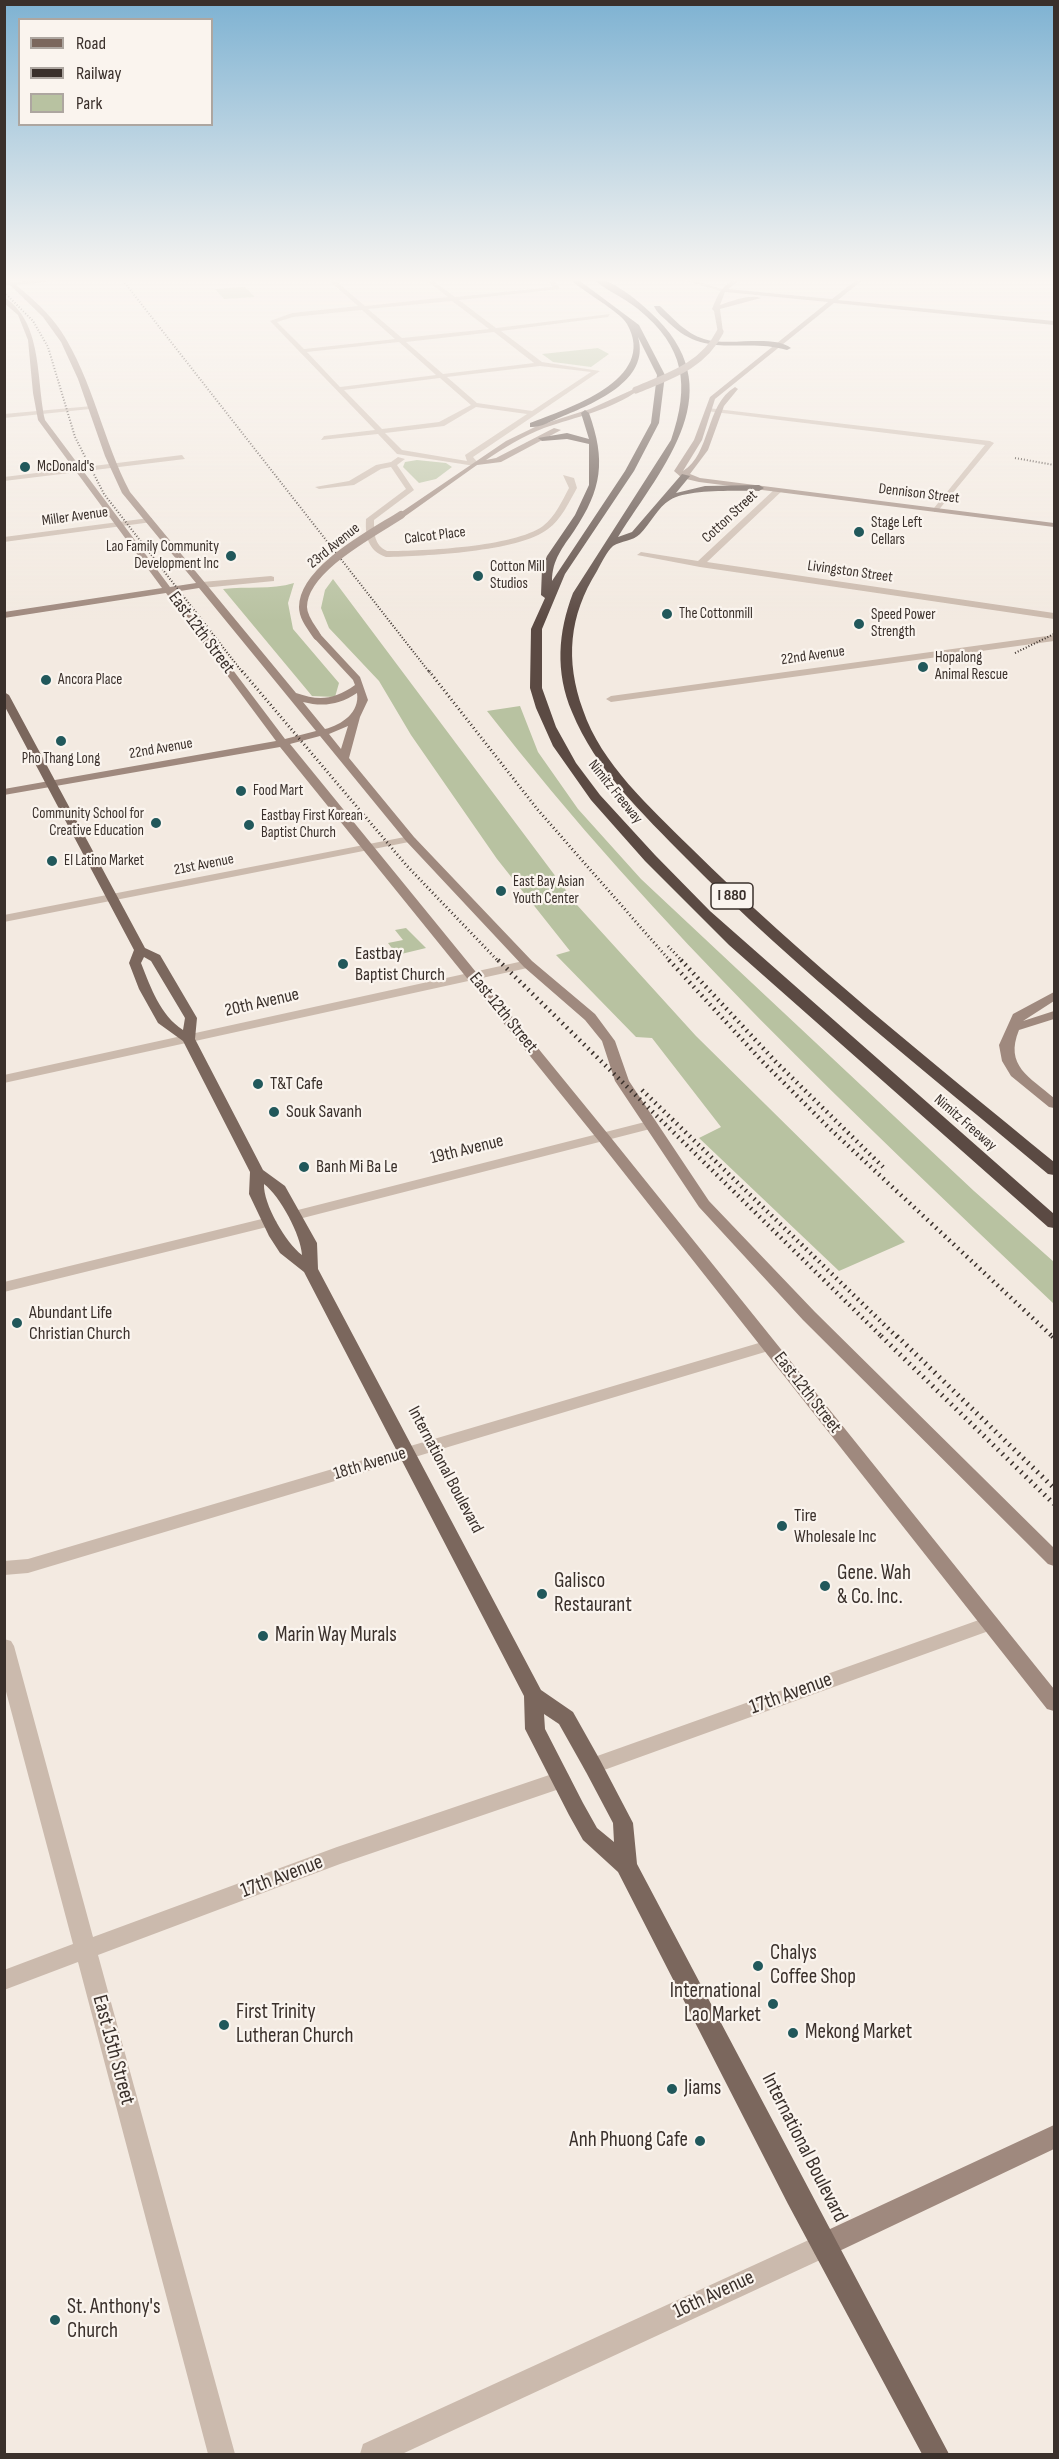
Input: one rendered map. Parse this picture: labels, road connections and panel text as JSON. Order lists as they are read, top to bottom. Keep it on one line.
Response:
{"streets":{"highway":["Nimitz Freeway","I 880"],"main road":["Dennison Street","23rd Avenue","East 12th Street","22nd Avenue","International Boulevard","16th Avenue"],"street":["Miller Avenue","Cotton Street","Calcot Place","Livingston Street","21st Avenue","20th Avenue","19th Avenue","18th Avenue","17th Avenue","East 15th Street"]},"crossings":[["Dennison Street","Cotton Street"],["Miller Avenue","East 12th Street"],["Cotton Street","Livingston Street"],["East 12th Street","22nd Avenue"],["East 12th Street","21st Avenue"],["East 12th Street","20th Avenue"],["East 12th Street","19th Avenue"],["East 12th Street","18th Avenue"],["East 12th Street","17th Avenue"],["22nd Avenue","International Boulevard"],["21st Avenue","International Boulevard"],["20th Avenue","International Boulevard"],["19th Avenue","International Boulevard"],["18th Avenue","International Boulevard"],["International Boulevard","17th Avenue"],["International Boulevard","16th Avenue"],["17th Avenue","East 15th Street"]],"places":["McDonald's","Stage Left Cellars","Lao Family Community Development Inc","Cotton Mill Studios","The Cottonmill","Speed Power Strength","Hopalong Animal Rescue","Ancora Place","Pho Thang Long","Food Mart","Community School for Creative Education","Eastbay First Korean Baptist Church","El Latino Market","East Bay Asian Youth Center","Eastbay Baptist Church","T&T Cafe","Souk Savanh","Banh Mi Ba Le","Abundant Life Christian Church","Tire Wholesale Inc","Gene. Wah & Co. Inc.","Galisco Restaurant","Marin Way Murals","Chalys Coffee Shop","International Lao Market","First Trinity Lutheran Church","Mekong Market","Jiams","Anh Phuong Cafe","St. Anthony's Church"],"legend":["Road","Railway","Park"]}
